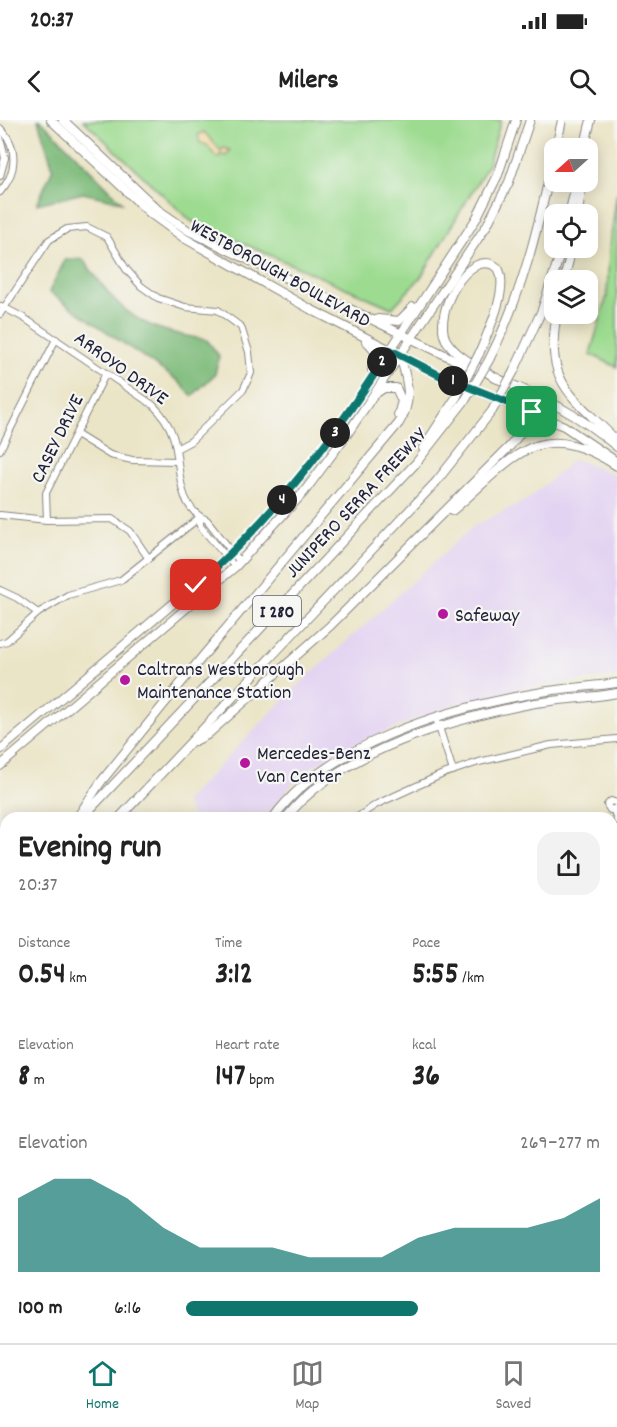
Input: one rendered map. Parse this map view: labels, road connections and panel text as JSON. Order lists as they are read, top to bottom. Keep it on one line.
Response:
{"streets":{"highway":["JUNIPERO SERRA FREEWAY","I 280"],"main road":["WESTBOROUGH BOULEVARD"],"street":["ARROYO DRIVE","CASEY DRIVE"]},"crossings":[["ARROYO DRIVE","CASEY DRIVE"]],"places":["Safeway","Caltrans Westborough Maintenance Station","Mercedes-Benz Van Center"],"north":"left","page":{"status":"20:37","header":"Milers","pins":["2","1","3","4"],"heading":["Evening run","20:37"],"stats":[["Distance","0.54 km"],["Time","3:12"],["Pace","5:55 /km"],["Elevation","8 m"],["Heart rate","147 bpm"],["kcal","36"]],"chart":["Elevation","269–277 m"],"list":[{"name":"100 m","note":"6:16"}],"tabs":["Home","Map","Saved"]}}
